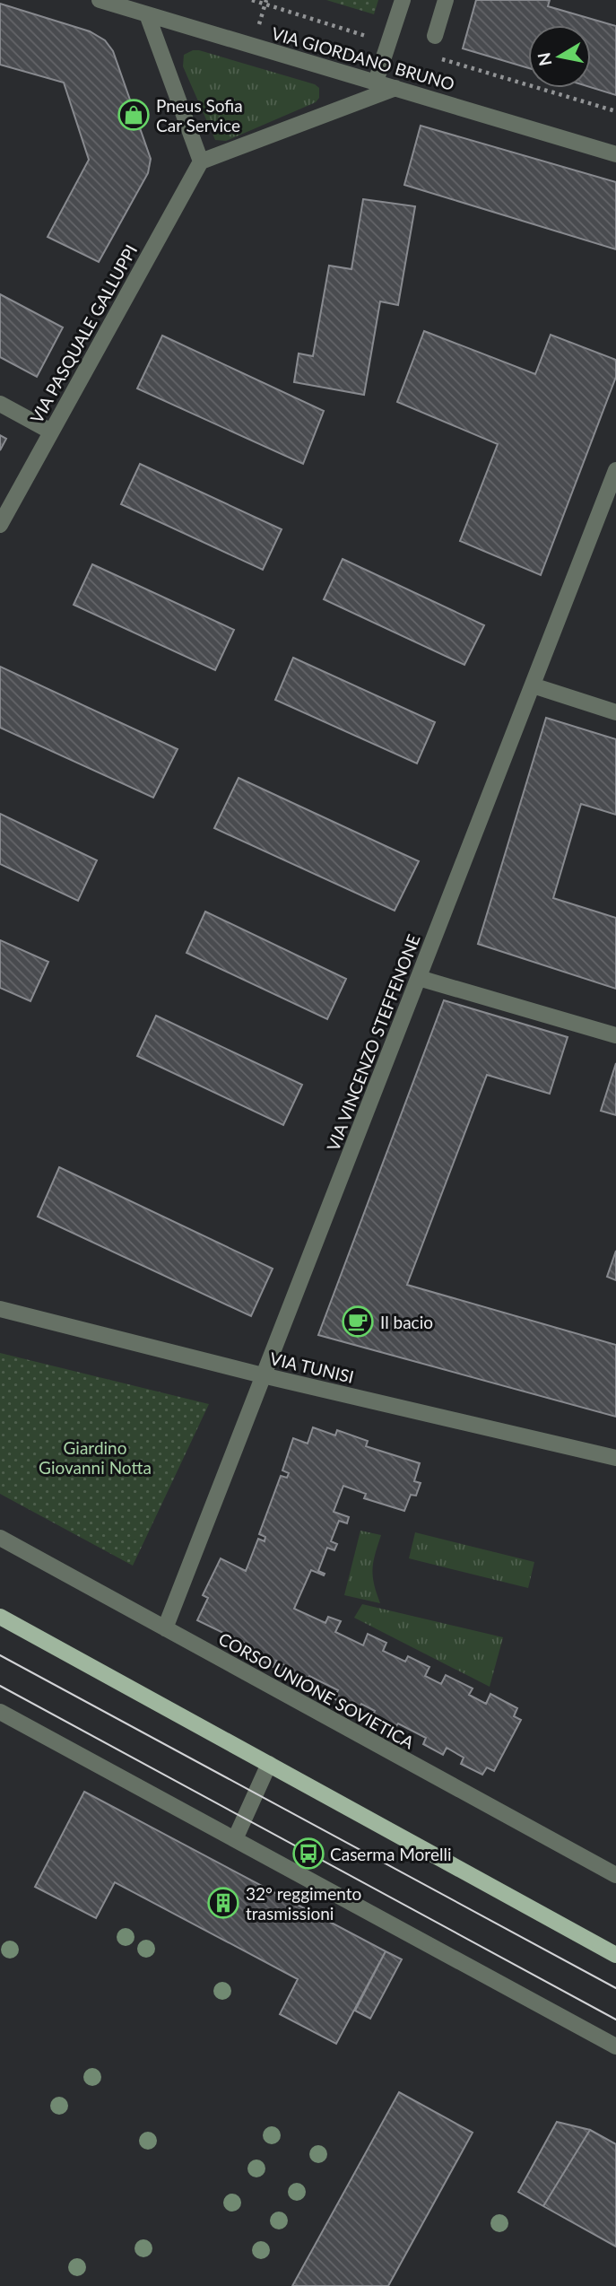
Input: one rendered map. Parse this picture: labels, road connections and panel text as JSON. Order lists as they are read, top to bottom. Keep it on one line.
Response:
{"streets":{"street":["VIA GIORDANO BRUNO","VIA PASQUALE GALLUPPI","VIA VINCENZO STEFFENONE","VIA TUNISI","CORSO UNIONE SOVIETICA"]},"crossings":[["VIA VINCENZO STEFFENONE","VIA TUNISI"],["VIA VINCENZO STEFFENONE","CORSO UNIONE SOVIETICA"]],"parks":["Giardino Giovanni Notta"],"places":{"shop":["Pneus Sofia Car Service"],"cafe":["Il bacio"],"bus stop":["Caserma Morelli"],"building":["32° reggimento trasmissioni"]},"north":"left"}
